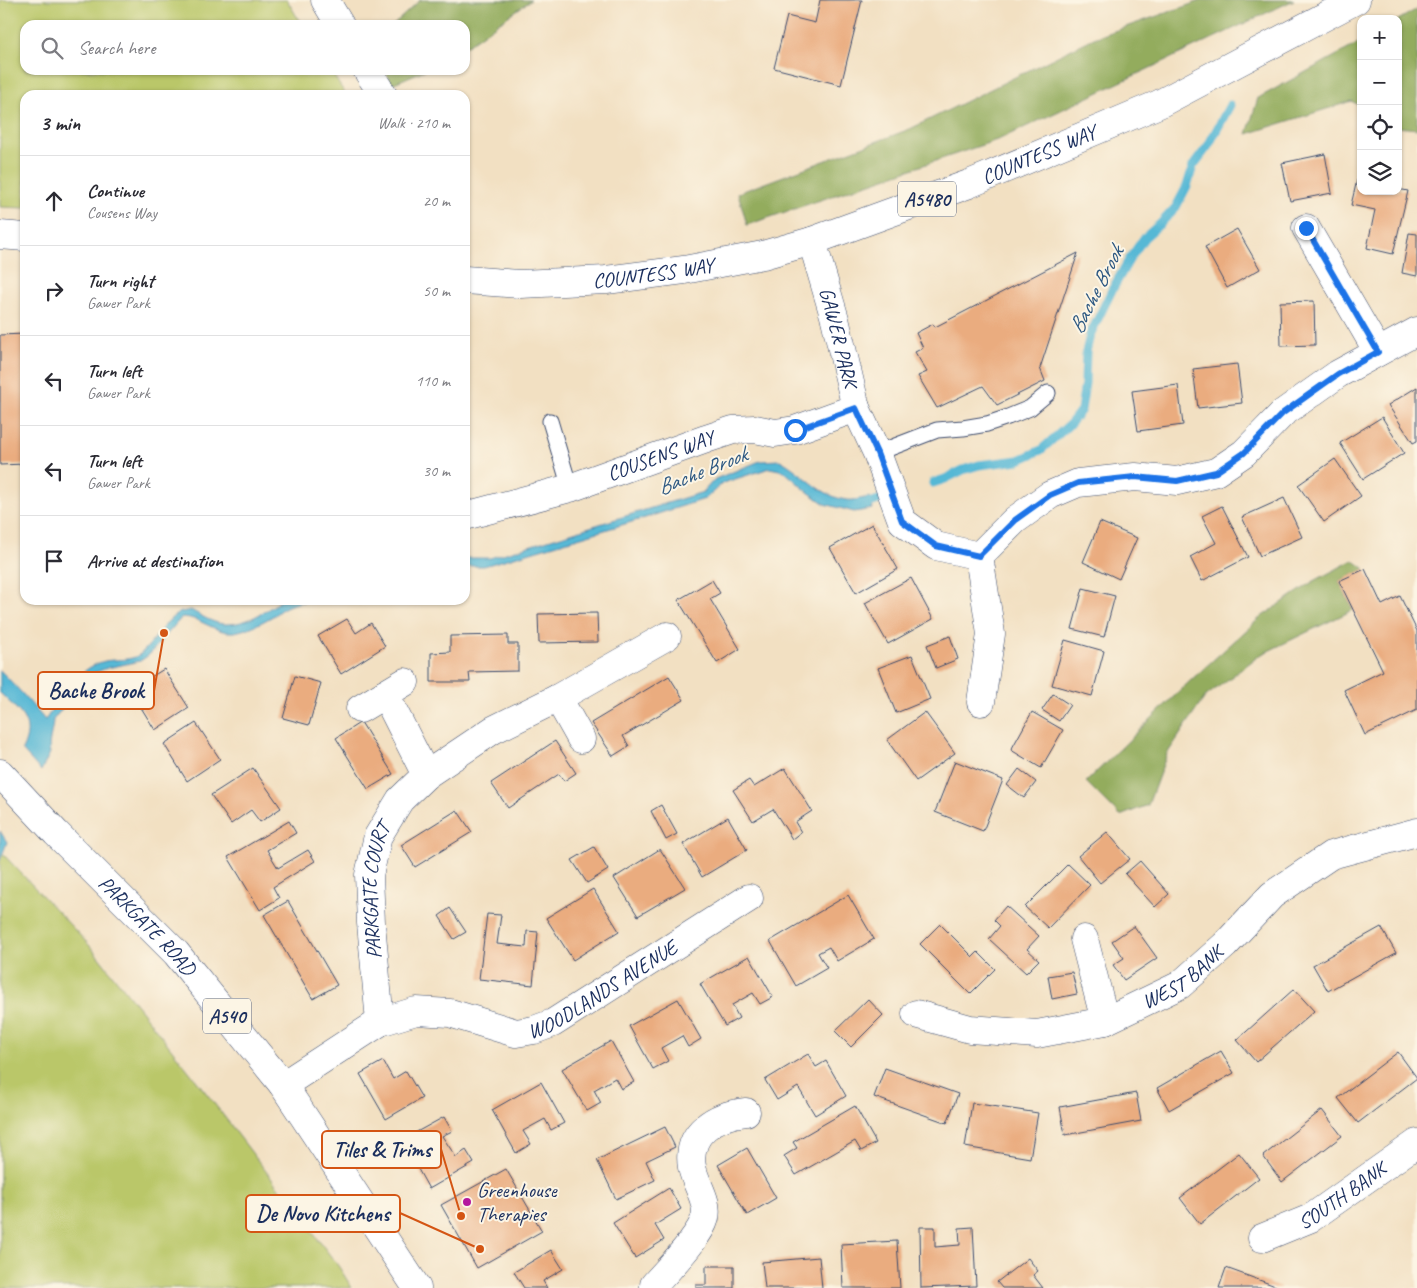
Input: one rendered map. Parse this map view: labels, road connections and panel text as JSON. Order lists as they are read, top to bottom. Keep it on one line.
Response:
{"streets":{"street":["COUNTESS WAY","A5480","GAWER PARK","COUSENS WAY","PARKGATE COURT","PARKGATE ROAD","WEST BANK","WOODLANDS AVENUE","A540","SOUTH BANK"]},"crossings":[["COUNTESS WAY","GAWER PARK"],["GAWER PARK","COUSENS WAY"],["PARKGATE COURT","WOODLANDS AVENUE"],["PARKGATE ROAD","WOODLANDS AVENUE"]],"water":["Bache Brook"],"places":["Bache Brook","Greenhouse Therapies","Tiles & Trims","De Novo Kitchens"],"page":{"map_buttons":["+","−"],"search":"Search here","heading":["3 min","Walk · 210 m"],"list":[["Continue","Cousens Way","20 m"],["Turn right","Gawer Park","50 m"],["Turn left","Gawer Park","110 m"],["Turn left","Gawer Park","30 m"],"Arrive at destination"]}}
